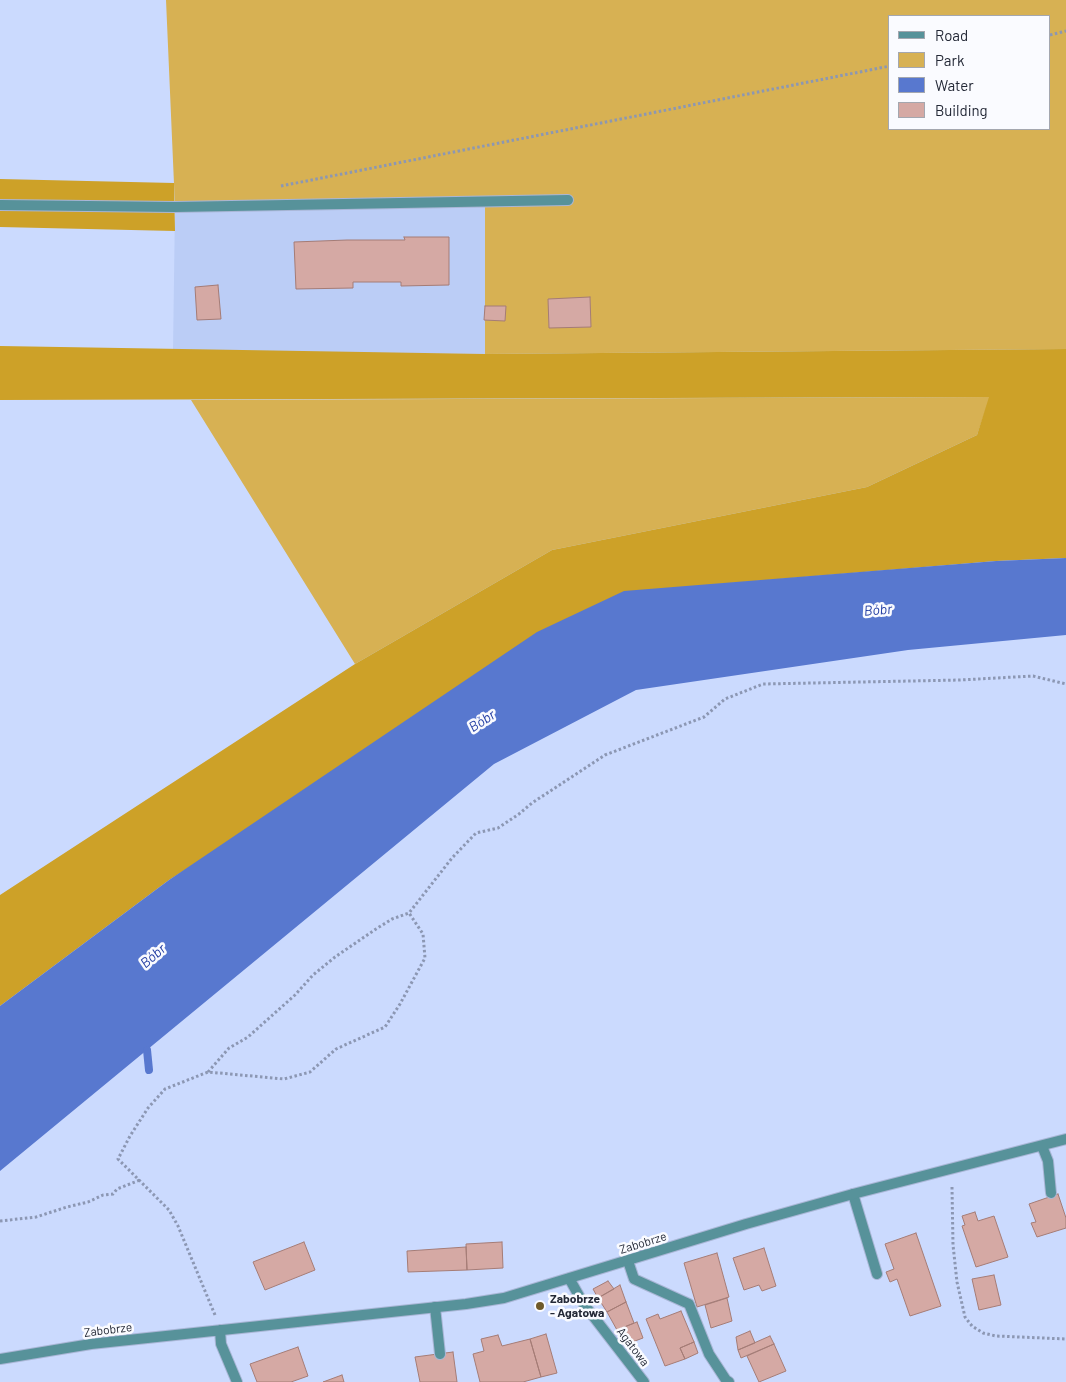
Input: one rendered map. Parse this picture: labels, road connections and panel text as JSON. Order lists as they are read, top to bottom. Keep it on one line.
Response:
{"streets":{"street":["Zabobrze","Agatowa"]},"crossings":[["Zabobrze","Agatowa"]],"water":["Bóbr"],"places":["Zabobrze - Agatowa"],"legend":["Road","Park","Water","Building"]}
